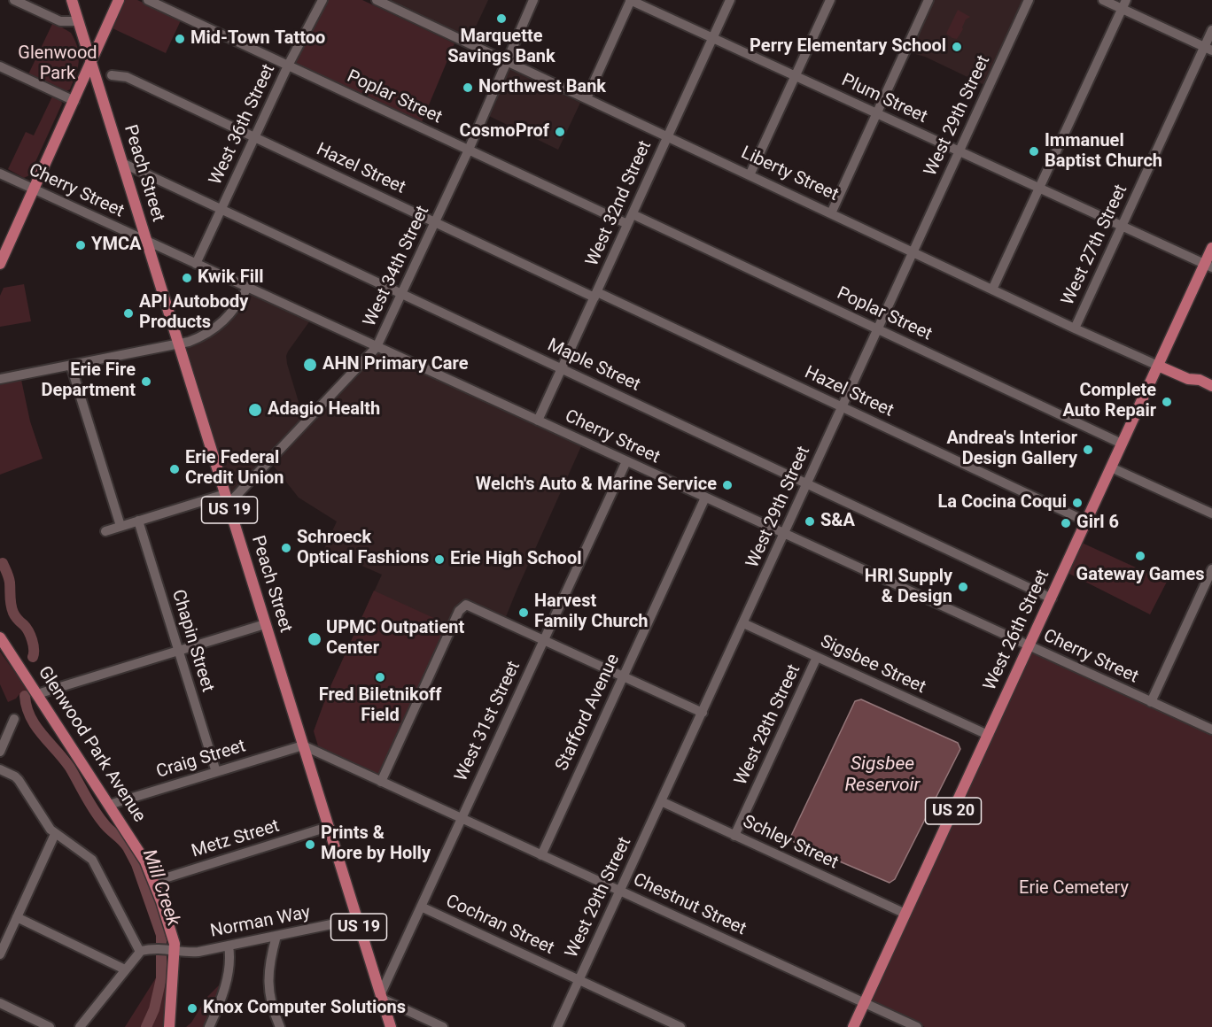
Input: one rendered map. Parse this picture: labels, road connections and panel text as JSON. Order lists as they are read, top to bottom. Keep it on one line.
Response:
{"streets":{"main road":["Peach Street","Liberty Street","US 19","West 26th Street","Glenwood Park Avenue","US 20"],"street":["Poplar Street","Plum Street","West 29th Street","West 36th Street","Hazel Street","Cherry Street","West 32nd Street","West 27th Street","West 34th Street","Maple Street","Chapin Street","Sigsbee Street","Stafford Avenue","West 31st Street","West 28th Street","Craig Street","Metz Street","Schley Street","Chestnut Street","Norman Way","Cochran Street"]},"crossings":[["Poplar Street","West 29th Street"],["Poplar Street","West 36th Street"],["Poplar Street","West 32nd Street"],["Poplar Street","West 34th Street"],["Poplar Street","West 26th Street"],["Plum Street","West 29th Street"],["Plum Street","West 32nd Street"],["Plum Street","West 27th Street"],["Plum Street","West 26th Street"],["West 29th Street","Hazel Street"],["West 29th Street","Liberty Street"],["West 29th Street","Cherry Street"],["West 29th Street","Maple Street"],["West 29th Street","Sigsbee Street"],["West 29th Street","Schley Street"],["West 29th Street","Chestnut Street"],["West 29th Street","Cochran Street"],["West 36th Street","Hazel Street"],["West 36th Street","Cherry Street"],["West 36th Street","Maple Street"],["Hazel Street","West 32nd Street"],["Hazel Street","West 34th Street"],["Hazel Street","West 26th Street"],["Peach Street","Cherry Street"],["Peach Street","West 34th Street"],["Peach Street","Maple Street"],["Peach Street","West 31st Street"],["Peach Street","Craig Street"],["Peach Street","Metz Street"],["Peach Street","Chestnut Street"],["Peach Street","Norman Way"],["Liberty Street","West 32nd Street"],["Liberty Street","West 27th Street"],["Liberty Street","West 34th Street"],["Liberty Street","West 26th Street"],["Cherry Street","West 32nd Street"],["Cherry Street","West 34th Street"],["Cherry Street","West 26th Street"],["Cherry Street","Stafford Avenue"],["Cherry Street","West 31st Street"],["West 32nd Street","Maple Street"],["West 34th Street","Maple Street"],["Maple Street","West 26th Street"],["West 26th Street","Sigsbee Street"],["West 26th Street","Schley Street"],["West 26th Street","Chestnut Street"],["Chapin Street","Craig Street"],["Sigsbee Street","West 28th Street"],["Stafford Avenue","Chestnut Street"],["West 31st Street","Chestnut Street"],["West 31st Street","Cochran Street"],["West 28th Street","Schley Street"],["Glenwood Park Avenue","Craig Street"],["Glenwood Park Avenue","Metz Street"],["Glenwood Park Avenue","Norman Way"],["Craig Street","Chestnut Street"]],"water":["Sigsbee Reservoir","Mill Creek"],"parks":["Glenwood Park","Erie Cemetery"],"places":["Marquette Savings Bank","Mid-Town Tattoo","Perry Elementary School","Northwest Bank","CosmoProf","Immanuel Baptist Church","YMCA","Kwik Fill","API Autobody Products","AHN Primary Care","Erie Fire Department","Complete Auto Repair","Adagio Health","Andrea's Interior Design Gallery","Erie Federal Credit Union","Welch's Auto & Marine Service","La Cocina Coqui","S&A","Girl 6","Schroeck Optical Fashions","Gateway Games","Erie High School","HRI Supply & Design","Harvest Family Church","UPMC Outpatient Center","Fred Biletnikoff Field","Prints & More by Holly","Knox Computer Solutions"]}
